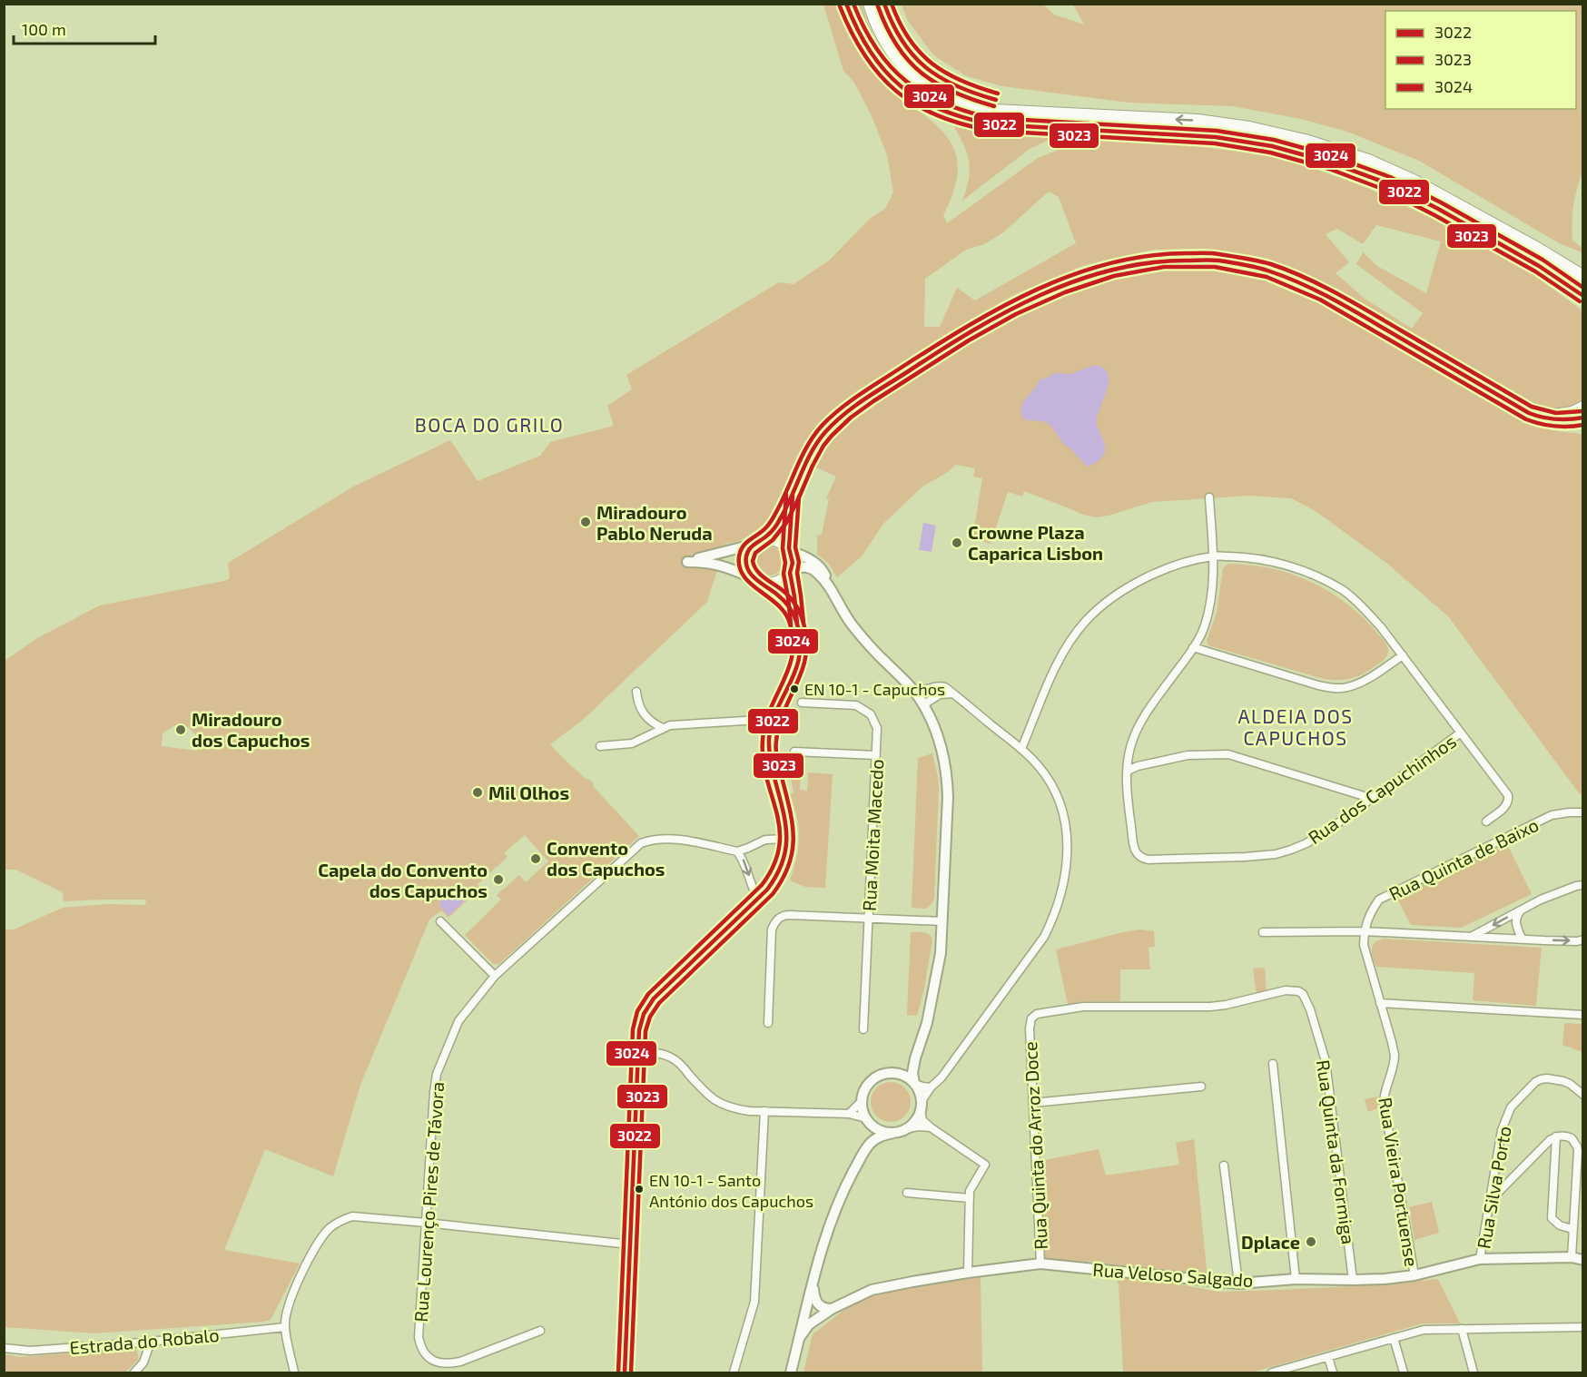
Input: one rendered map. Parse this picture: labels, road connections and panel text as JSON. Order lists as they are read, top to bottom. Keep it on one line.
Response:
{"streets":{"street":["Rua dos Capuchinhos","Rua Moita Macedo","Rua Quinta de Baixo","Rua Quinta do Arroz Doce","Rua Quinta da Formiga","Rua Vieira Portuense","Rua Silva Porto","Rua Lourenço Pires de Távora","Rua Veloso Salgado","Estrada do Robalo"]},"crossings":[["Rua Quinta de Baixo","Rua Vieira Portuense"],["Rua Quinta do Arroz Doce","Rua Quinta da Formiga"],["Rua Quinta do Arroz Doce","Rua Veloso Salgado"],["Rua Quinta da Formiga","Rua Veloso Salgado"],["Rua Vieira Portuense","Rua Veloso Salgado"],["Rua Silva Porto","Rua Veloso Salgado"]],"districts":["BOCA DO GRILO","ALDEIA DOS CAPUCHOS"],"places":["Miradouro Pablo Neruda","Crowne Plaza Caparica Lisbon","EN 10-1 - Capuchos","Miradouro dos Capuchos","Mil Olhos","Convento dos Capuchos","Capela do Convento dos Capuchos","EN 10-1 - Santo António dos Capuchos","Dplace"],"lines":["transit line 3022","transit line 3024","transit line 3023"],"legend":["3022","3023","3024"],"scale_bar":"100 m"}
